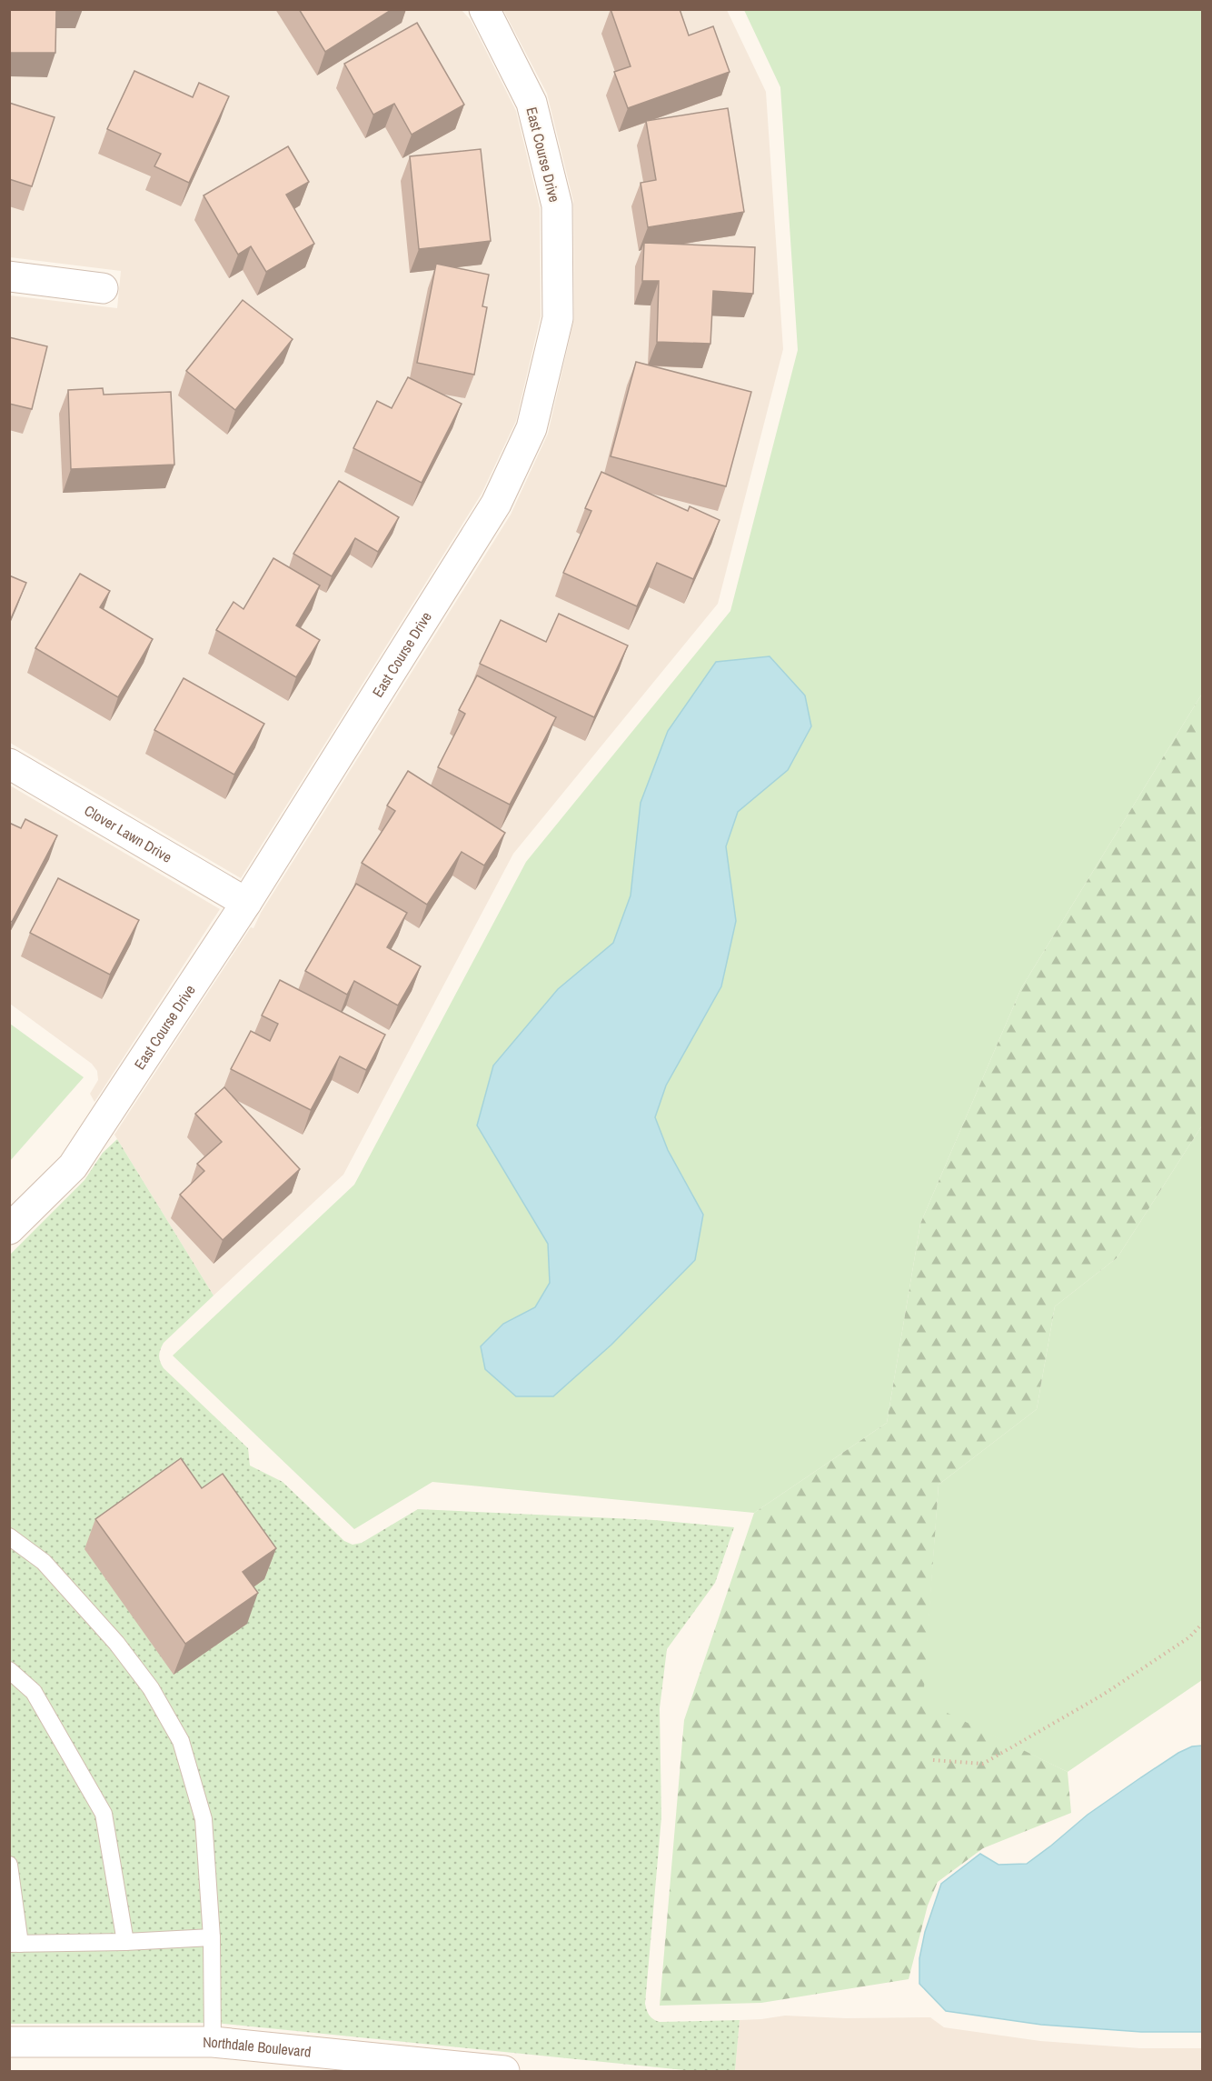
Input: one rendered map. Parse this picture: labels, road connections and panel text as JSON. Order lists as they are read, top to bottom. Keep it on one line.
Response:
{"streets":{"street":["East Course Drive","Clover Lawn Drive","Northdale Boulevard"]},"crossings":[["East Course Drive","Clover Lawn Drive"]]}
